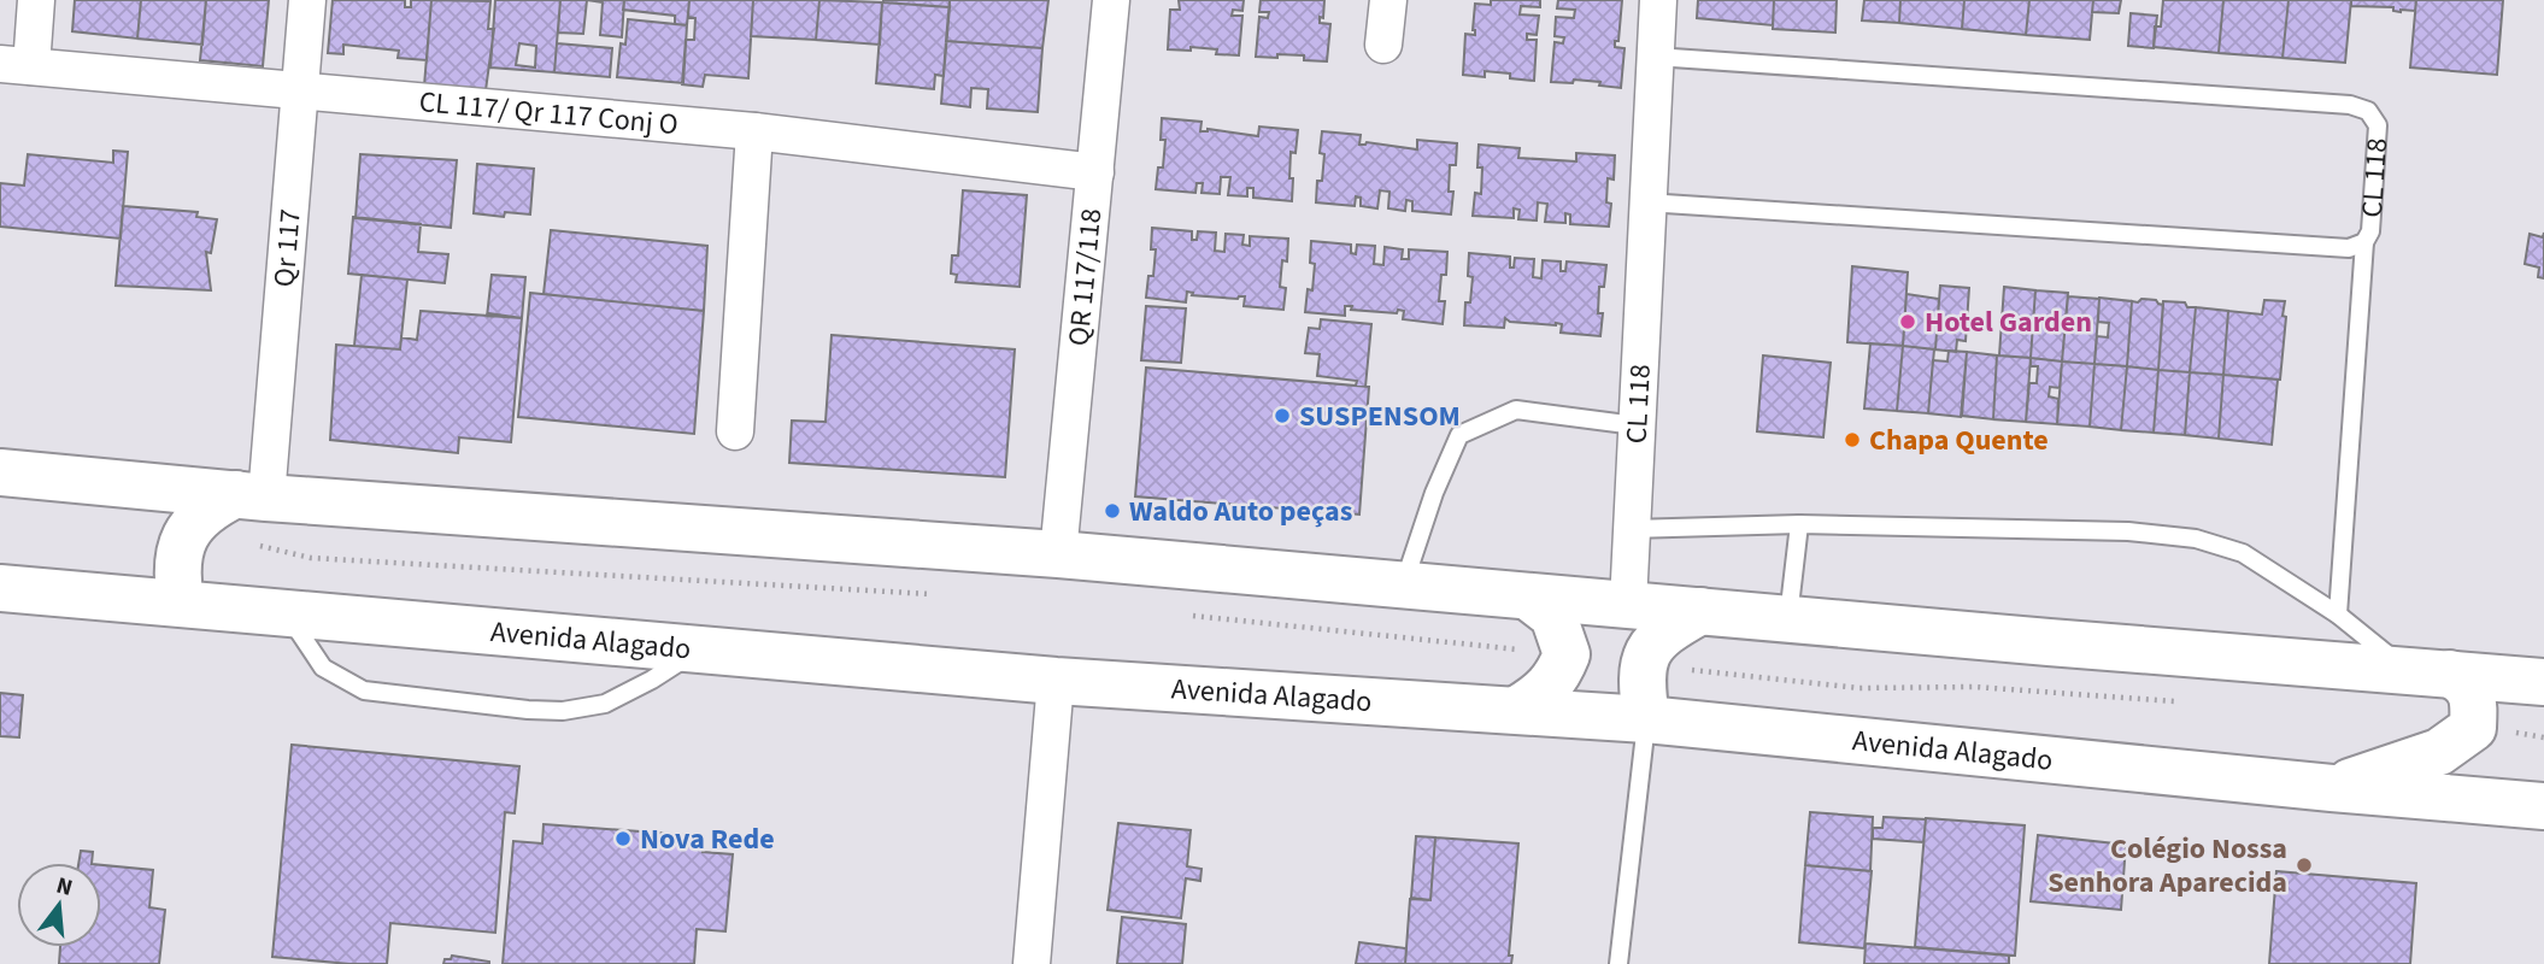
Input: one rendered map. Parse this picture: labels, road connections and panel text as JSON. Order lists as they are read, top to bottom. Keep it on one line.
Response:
{"streets":{"main road":["Avenida Alagado"],"street":["CL 117/ Qr 117 Conj O","CL 118","Qr 117","QR 117/118"]},"crossings":[["CL 117/ Qr 117 Conj O","Qr 117"],["CL 117/ Qr 117 Conj O","QR 117/118"]],"places":["Hotel Garden","SUSPENSOM","Chapa Quente","Waldo Auto peças","Nova Rede","Colégio Nossa Senhora Aparecida"],"north":"top"}
